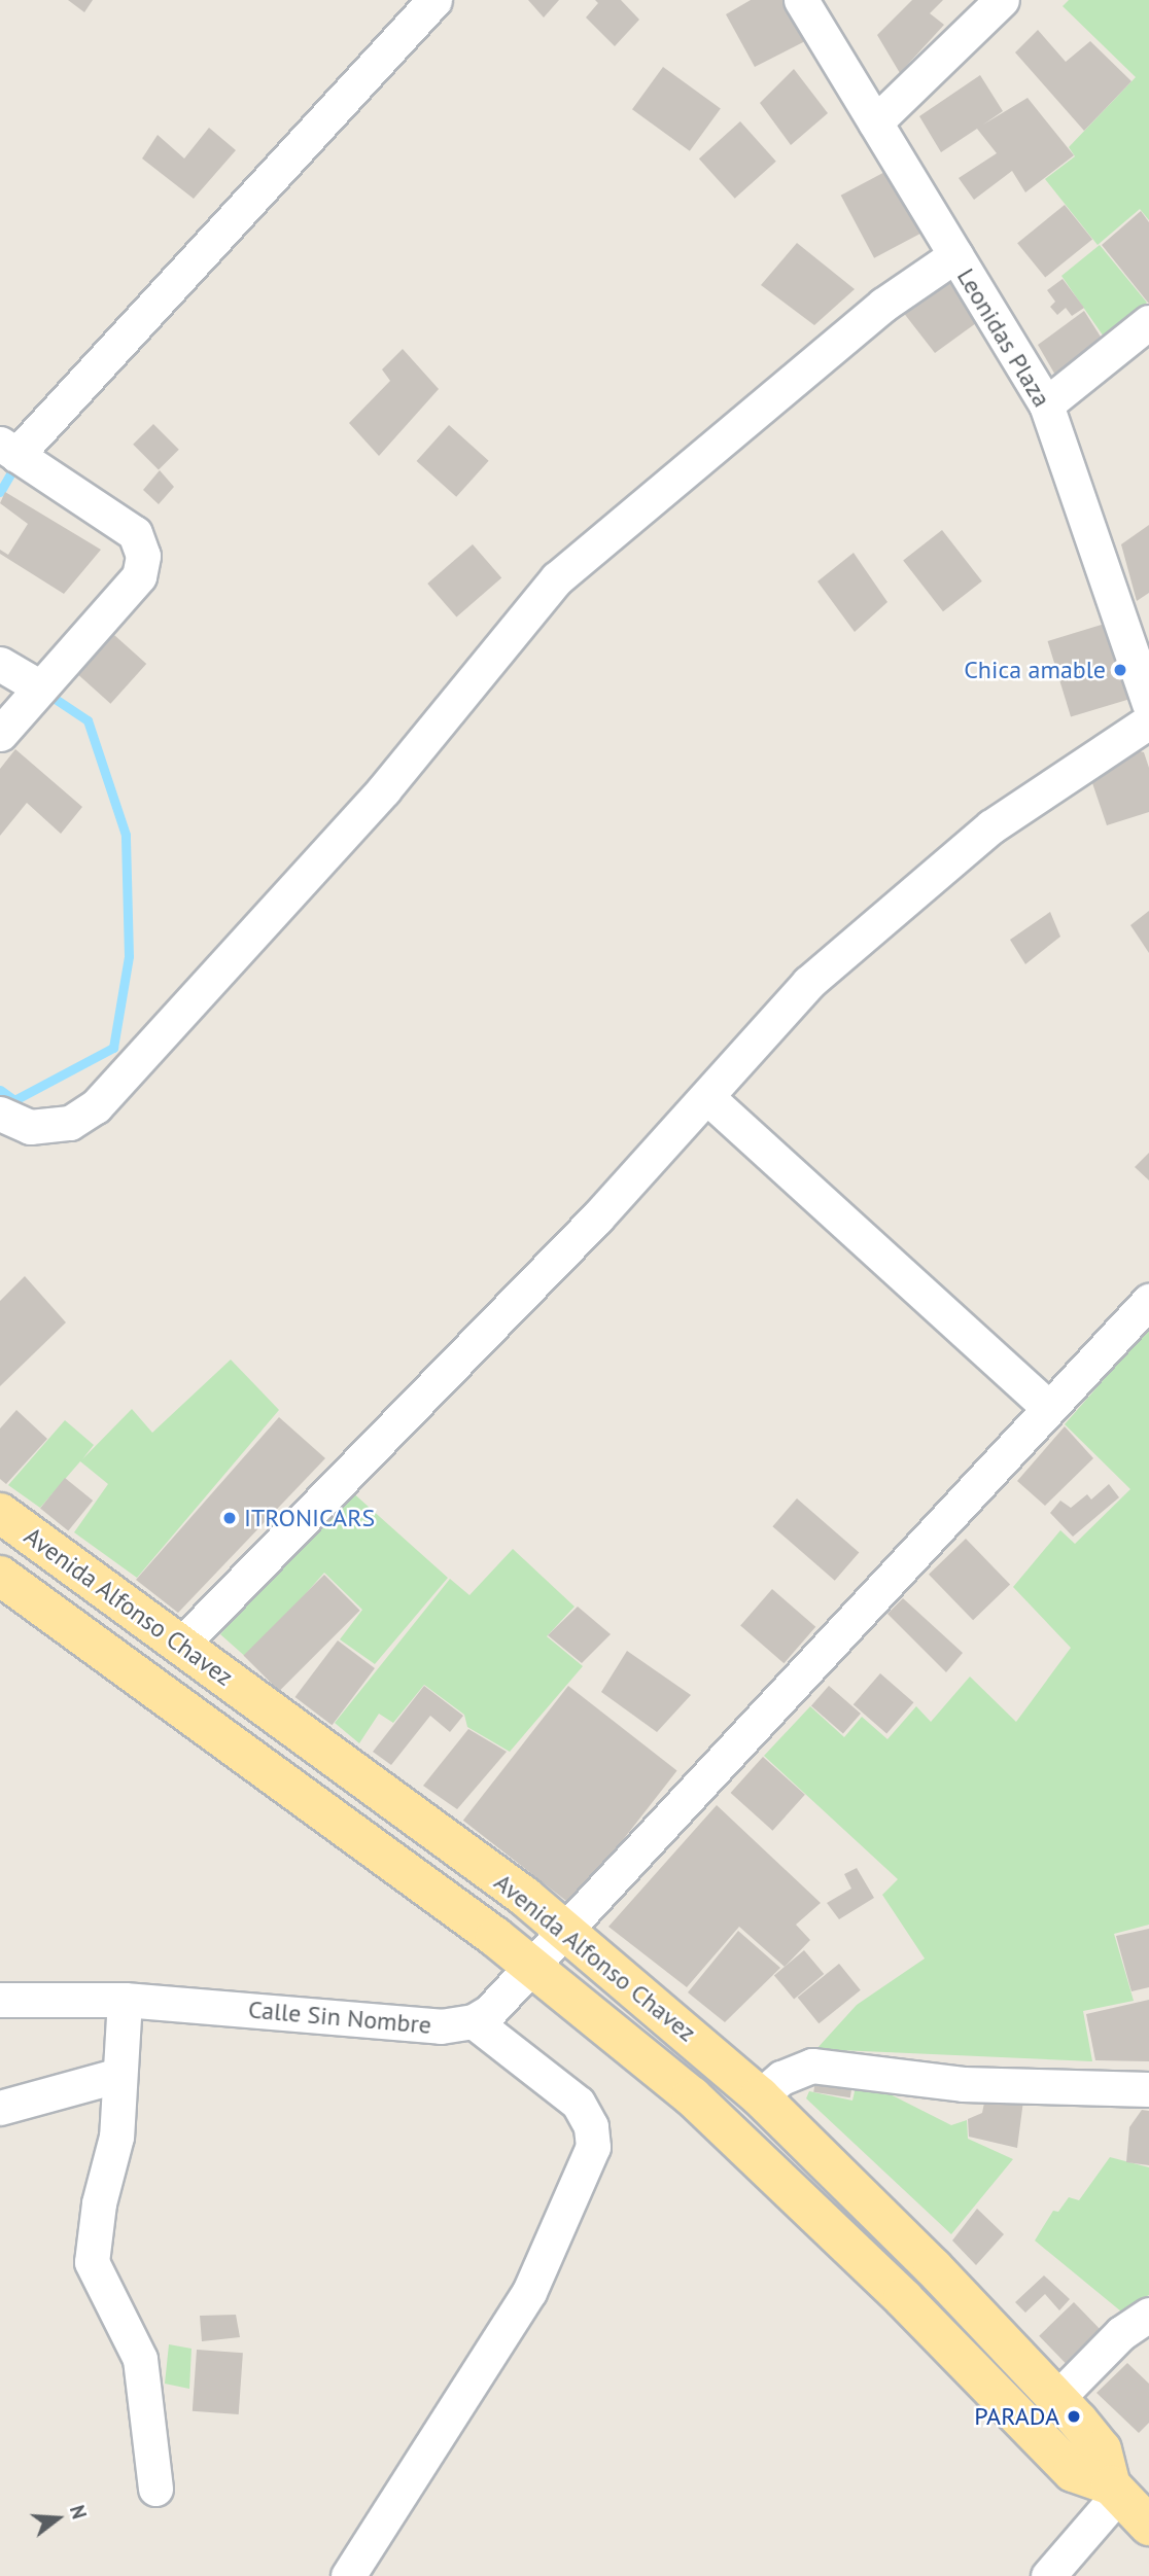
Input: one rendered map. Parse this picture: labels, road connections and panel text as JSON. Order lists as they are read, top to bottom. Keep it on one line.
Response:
{"streets":{"main road":["Avenida Alfonso Chavez"],"street":["Leonidas Plaza","Calle Sin Nombre"]},"places":["Chica amable","ITRONICARS","PARADA"],"north":"right"}
